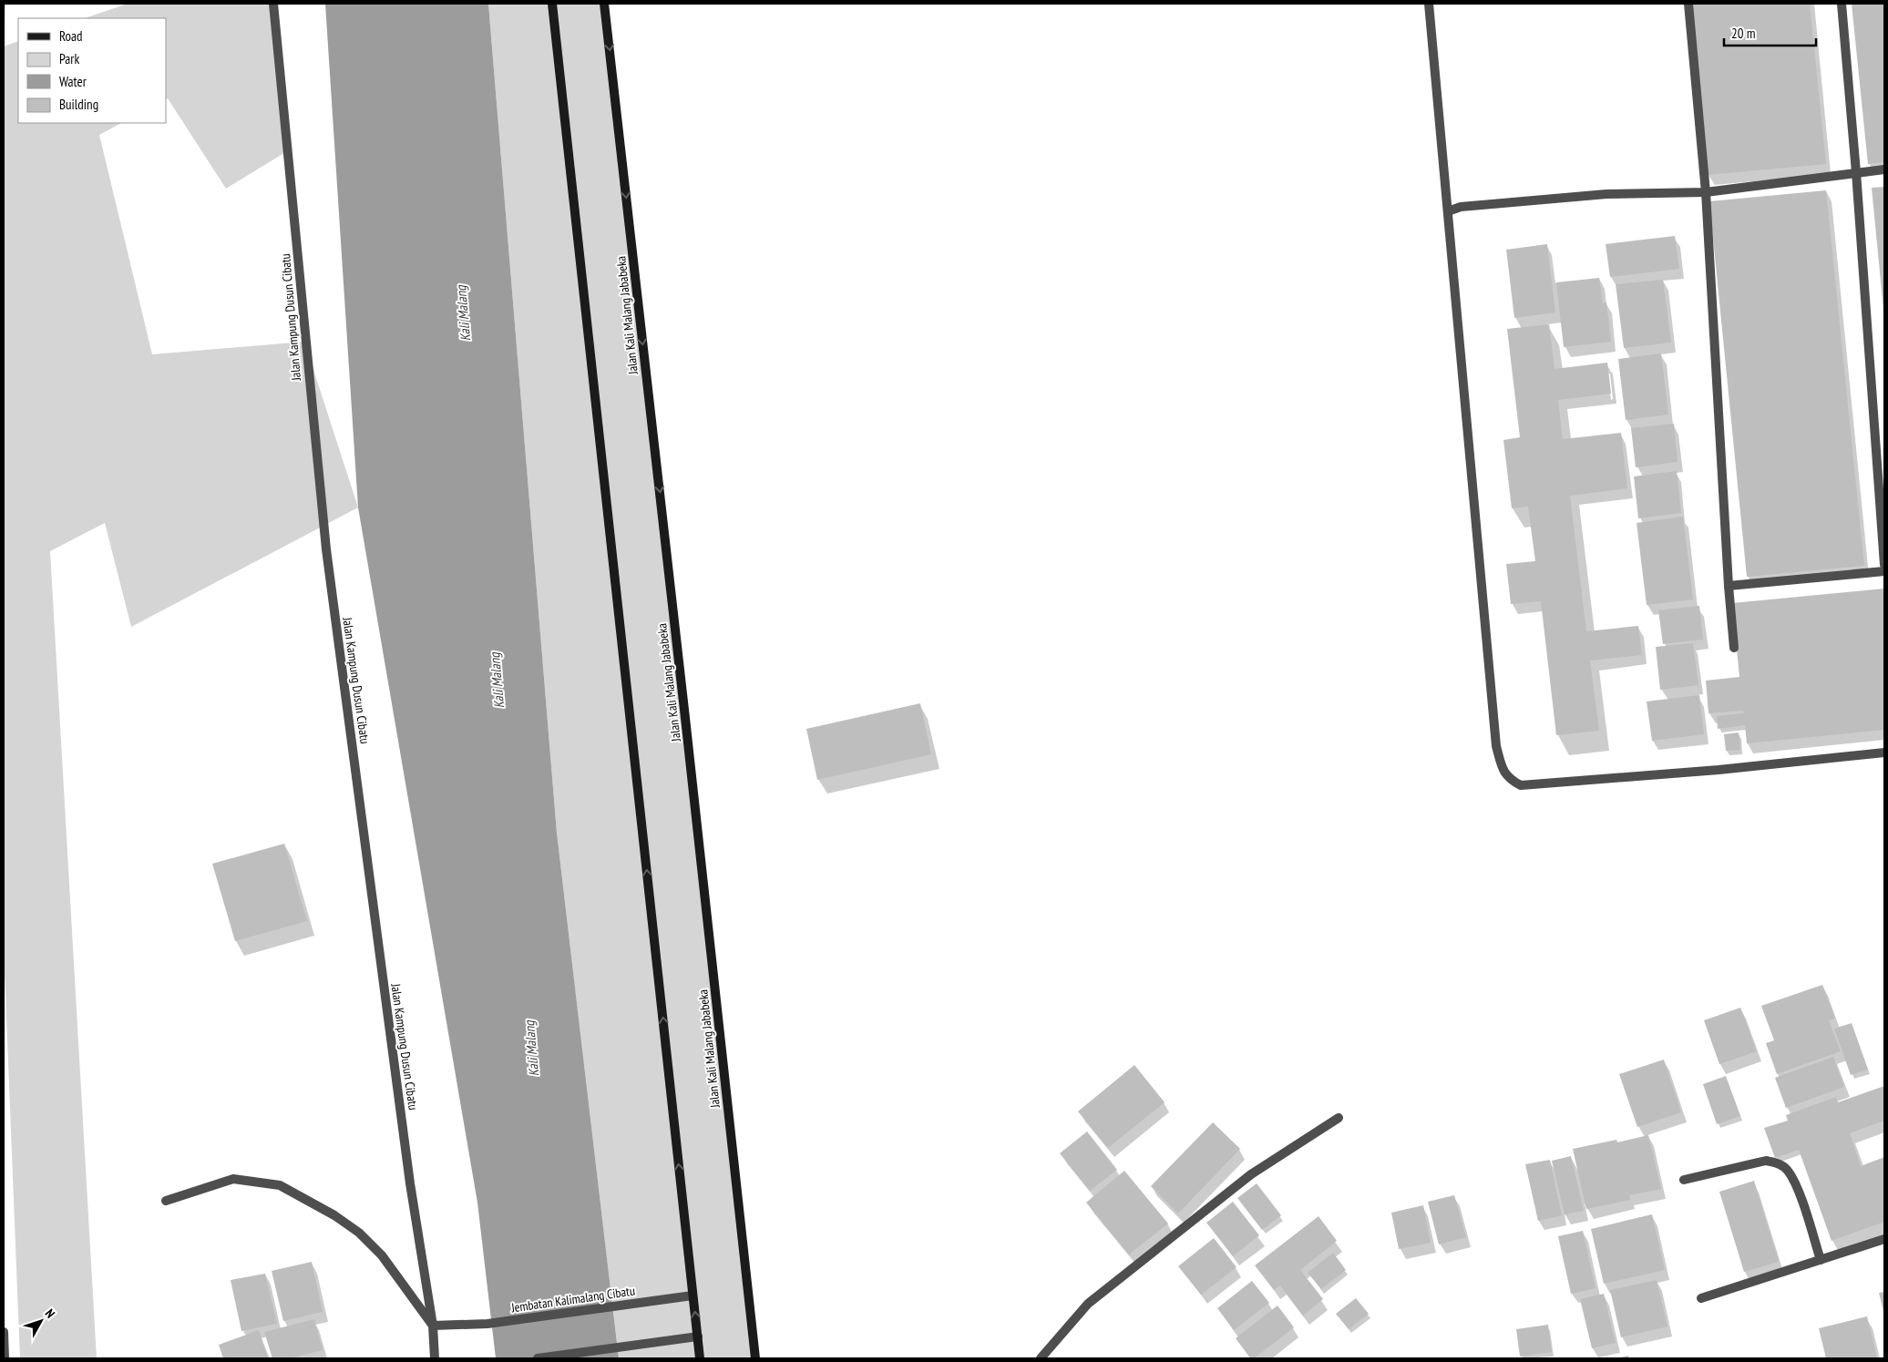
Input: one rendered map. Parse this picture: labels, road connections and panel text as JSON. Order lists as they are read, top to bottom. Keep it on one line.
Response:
{"streets":{"main road":["Jalan Kali Malang Jababeka"],"street":["Jalan Kampung Dusun Cibatu","Jembatan Kalimalang Cibatu"]},"crossings":[["Jalan Kampung Dusun Cibatu","Jembatan Kalimalang Cibatu"]],"water":["Kali Malang"],"legend":["Road","Park","Water","Building"],"scale_bar":"20 m","north":"top right"}
